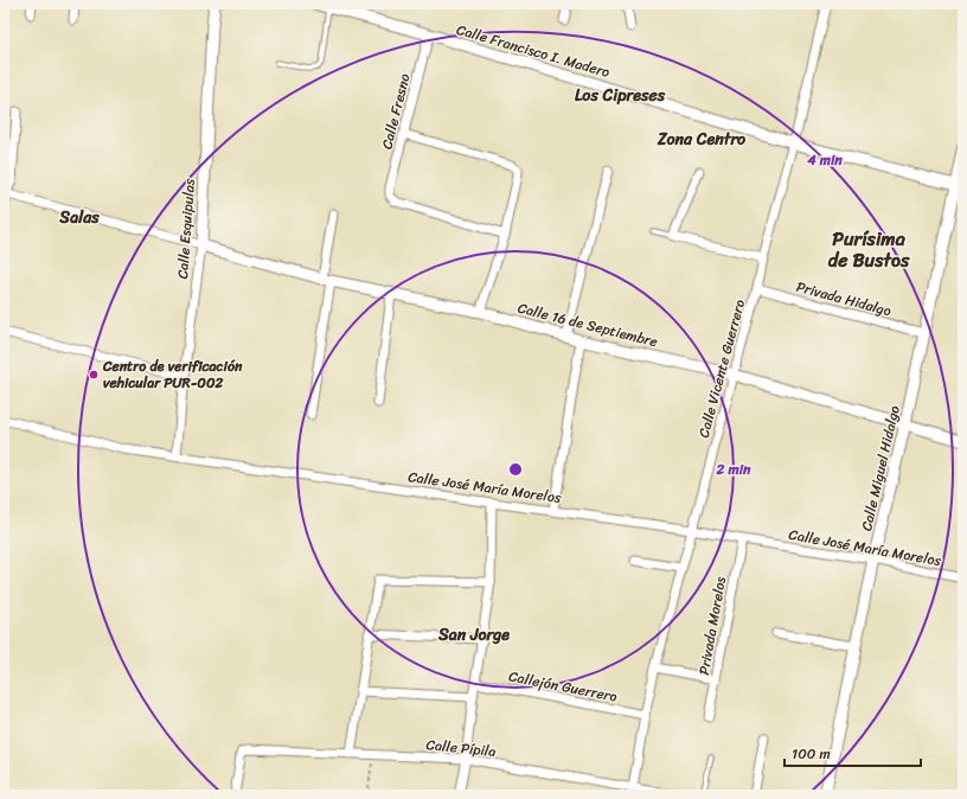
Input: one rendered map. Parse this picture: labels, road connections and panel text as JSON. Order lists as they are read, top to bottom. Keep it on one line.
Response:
{"streets":{"street":["Calle Francisco I. Madero","Calle Fresno","Calle Esquipulas","Privada Hidalgo","Calle 16 de Septiembre","Calle Vicente Guerrero","Calle Miguel Hidalgo","Calle José María Morelos","Privada Morelos","Callejón Guerrero","Calle Pípila"]},"crossings":[["Calle Francisco I. Madero","Calle Fresno"],["Calle Francisco I. Madero","Calle Vicente Guerrero"],["Calle Francisco I. Madero","Calle Miguel Hidalgo"],["Calle Esquipulas","Calle 16 de Septiembre"],["Calle Esquipulas","Calle José María Morelos"],["Privada Hidalgo","Calle Vicente Guerrero"],["Privada Hidalgo","Calle Miguel Hidalgo"],["Calle 16 de Septiembre","Calle Vicente Guerrero"],["Calle 16 de Septiembre","Calle Miguel Hidalgo"],["Calle Vicente Guerrero","Calle José María Morelos"],["Calle Vicente Guerrero","Callejón Guerrero"],["Calle Vicente Guerrero","Calle Pípila"],["Calle Miguel Hidalgo","Calle José María Morelos"],["Calle José María Morelos","Privada Morelos"]],"districts":["Los Cipreses","Zona Centro","Salas","Purísima de Bustos","San Jorge"],"places":["Centro de verificación vehicular PUR-002"],"scale_bar":"100 m","rings":["4 min","2 min"]}
